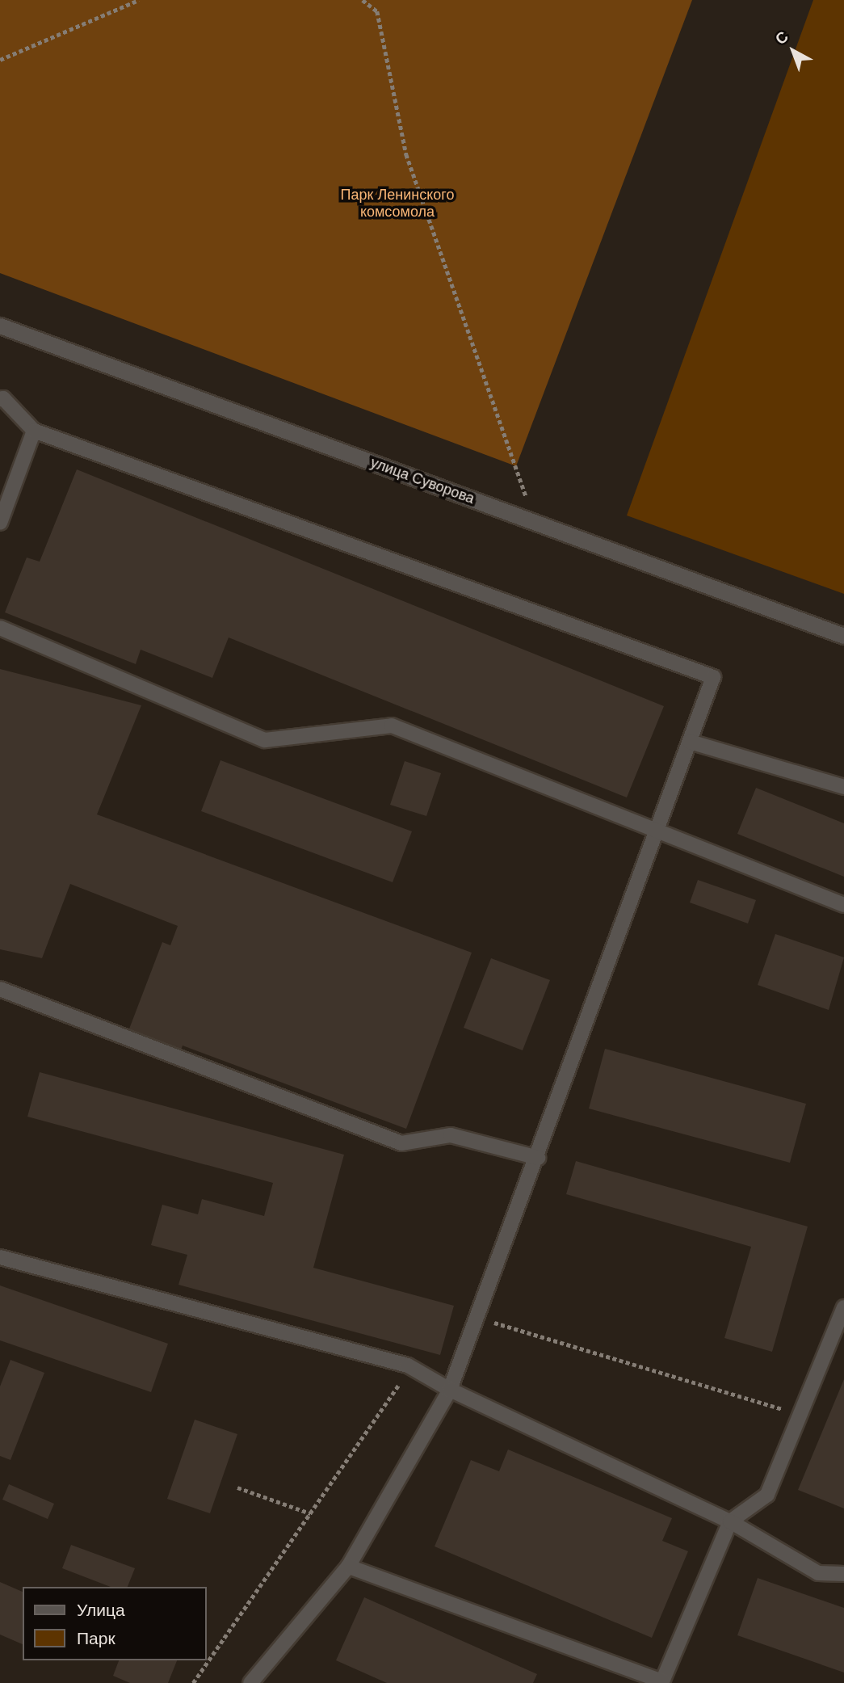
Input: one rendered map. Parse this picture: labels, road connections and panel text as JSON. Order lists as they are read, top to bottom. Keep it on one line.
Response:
{"streets":{"street":["улица Суворова"]},"parks":["Парк Ленинского комсомола"],"legend":["Улица","Парк"],"north":"top left"}
